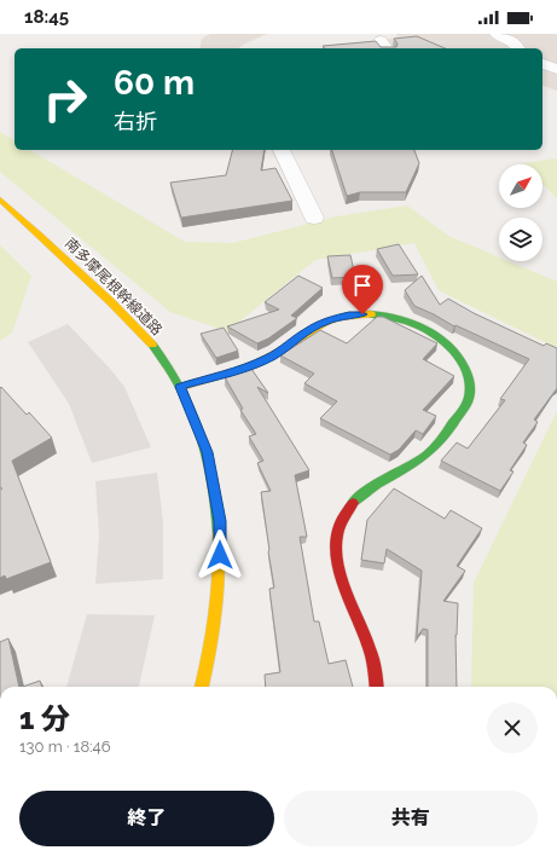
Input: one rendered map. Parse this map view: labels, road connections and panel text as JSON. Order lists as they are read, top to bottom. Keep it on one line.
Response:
{"streets":{"street":["南多摩尾根幹線道路"]},"north":"top right","page":{"status":"18:45","turn":["60 m","右折"],"heading":["1 分","130 m · 18:46"],"buttons":["終了","共有"]}}
